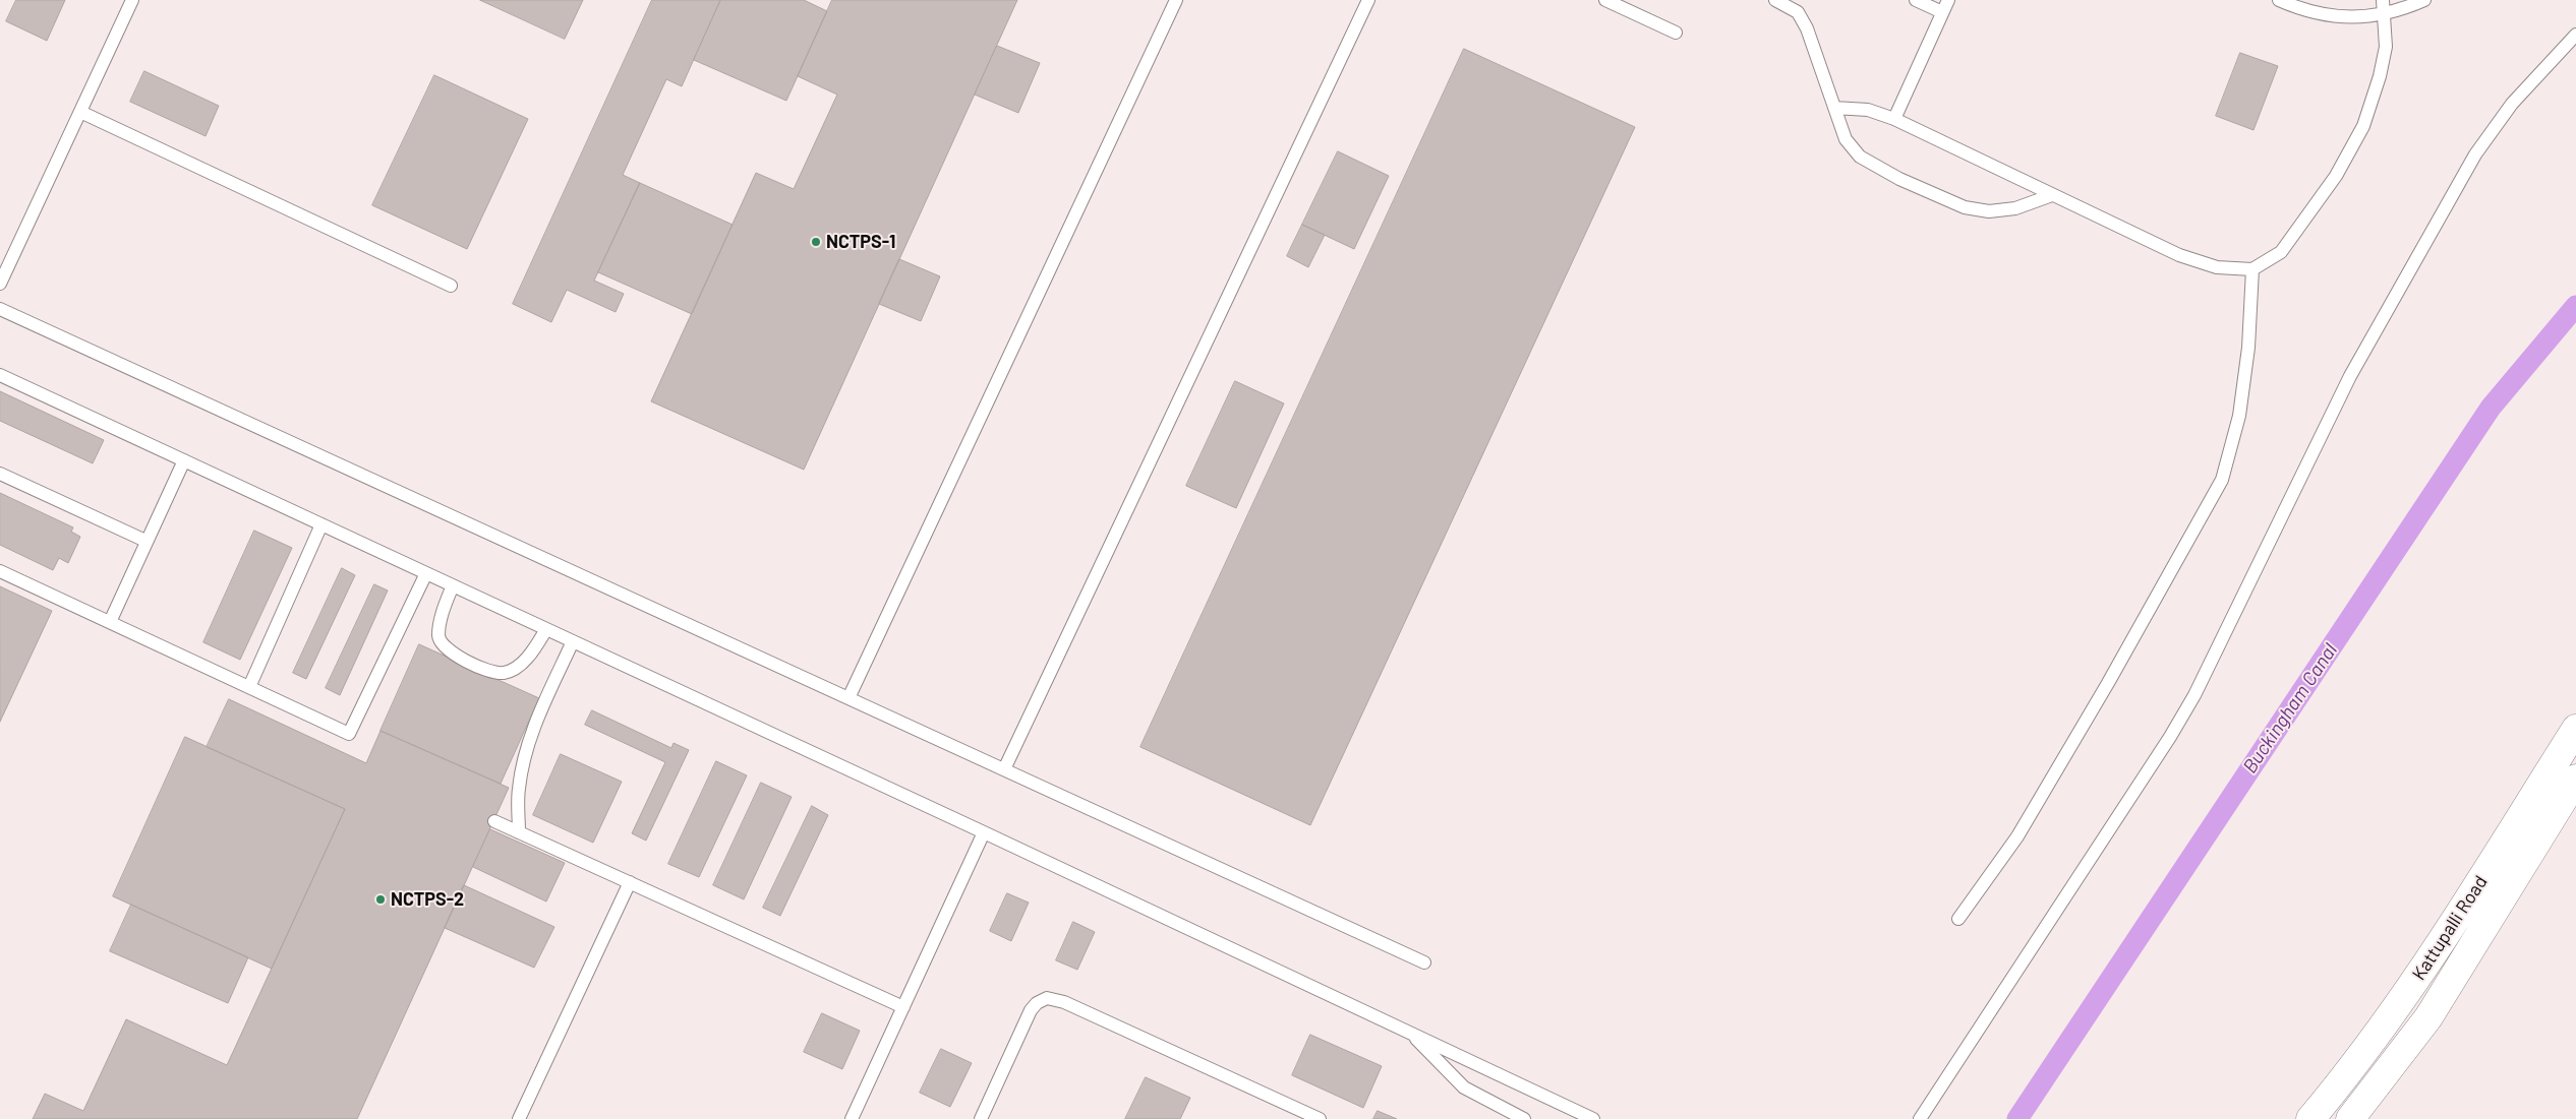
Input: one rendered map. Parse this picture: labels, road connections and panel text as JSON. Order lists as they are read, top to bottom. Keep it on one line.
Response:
{"streets":{"main road":["Kattupalli Road"]},"water":["Buckingham Canal"],"places":["NCTPS-1","NCTPS-2"]}
